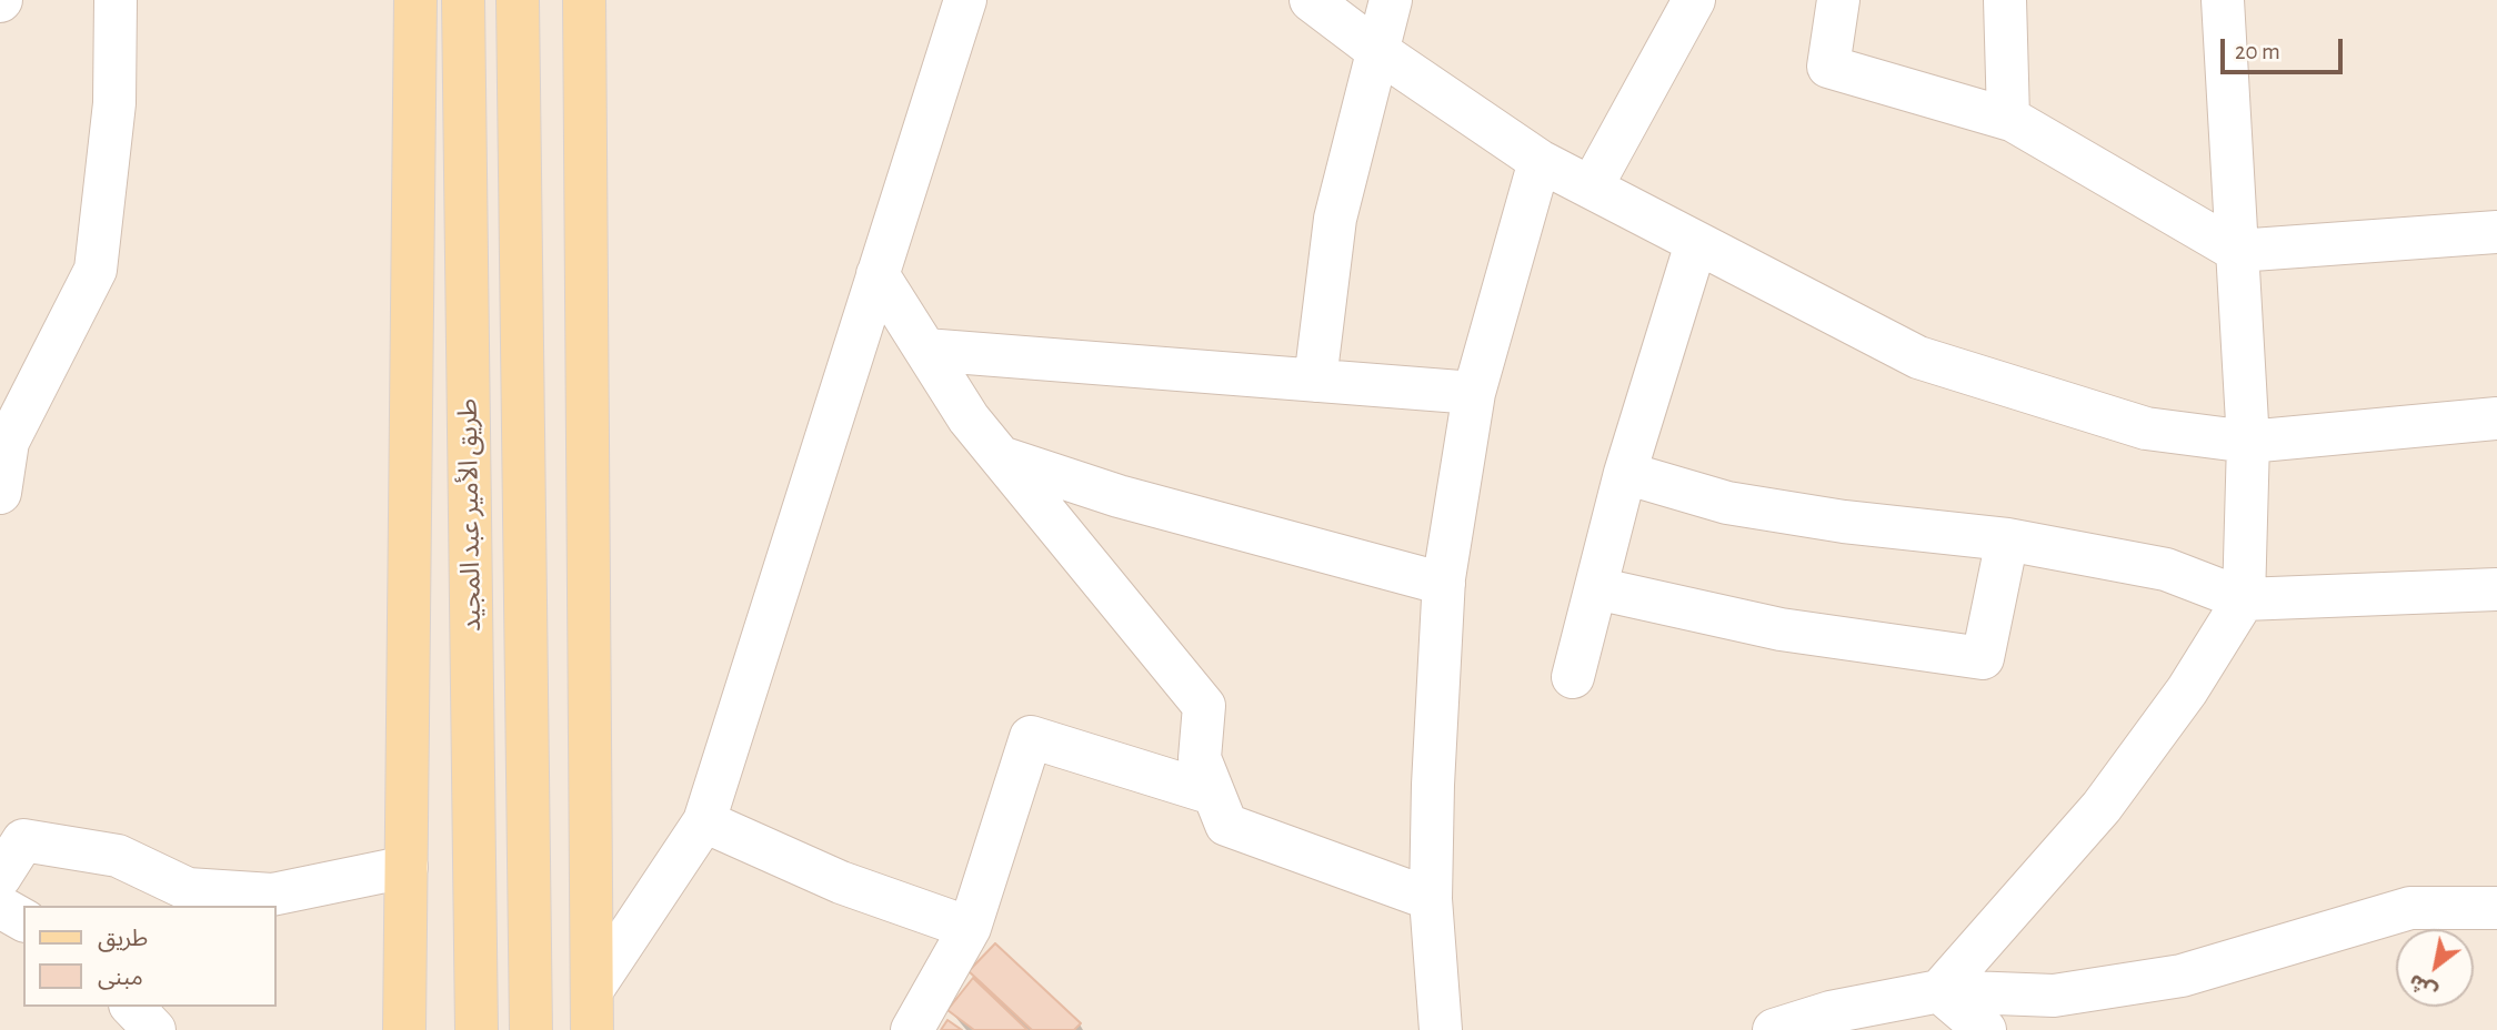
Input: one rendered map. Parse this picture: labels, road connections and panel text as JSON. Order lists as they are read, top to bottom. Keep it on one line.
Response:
{"streets":{"main road":["طريق الأمير عبد المجيد"]},"legend":["طريق","مبنى"],"scale_bar":"20 m","north":"bottom left"}
